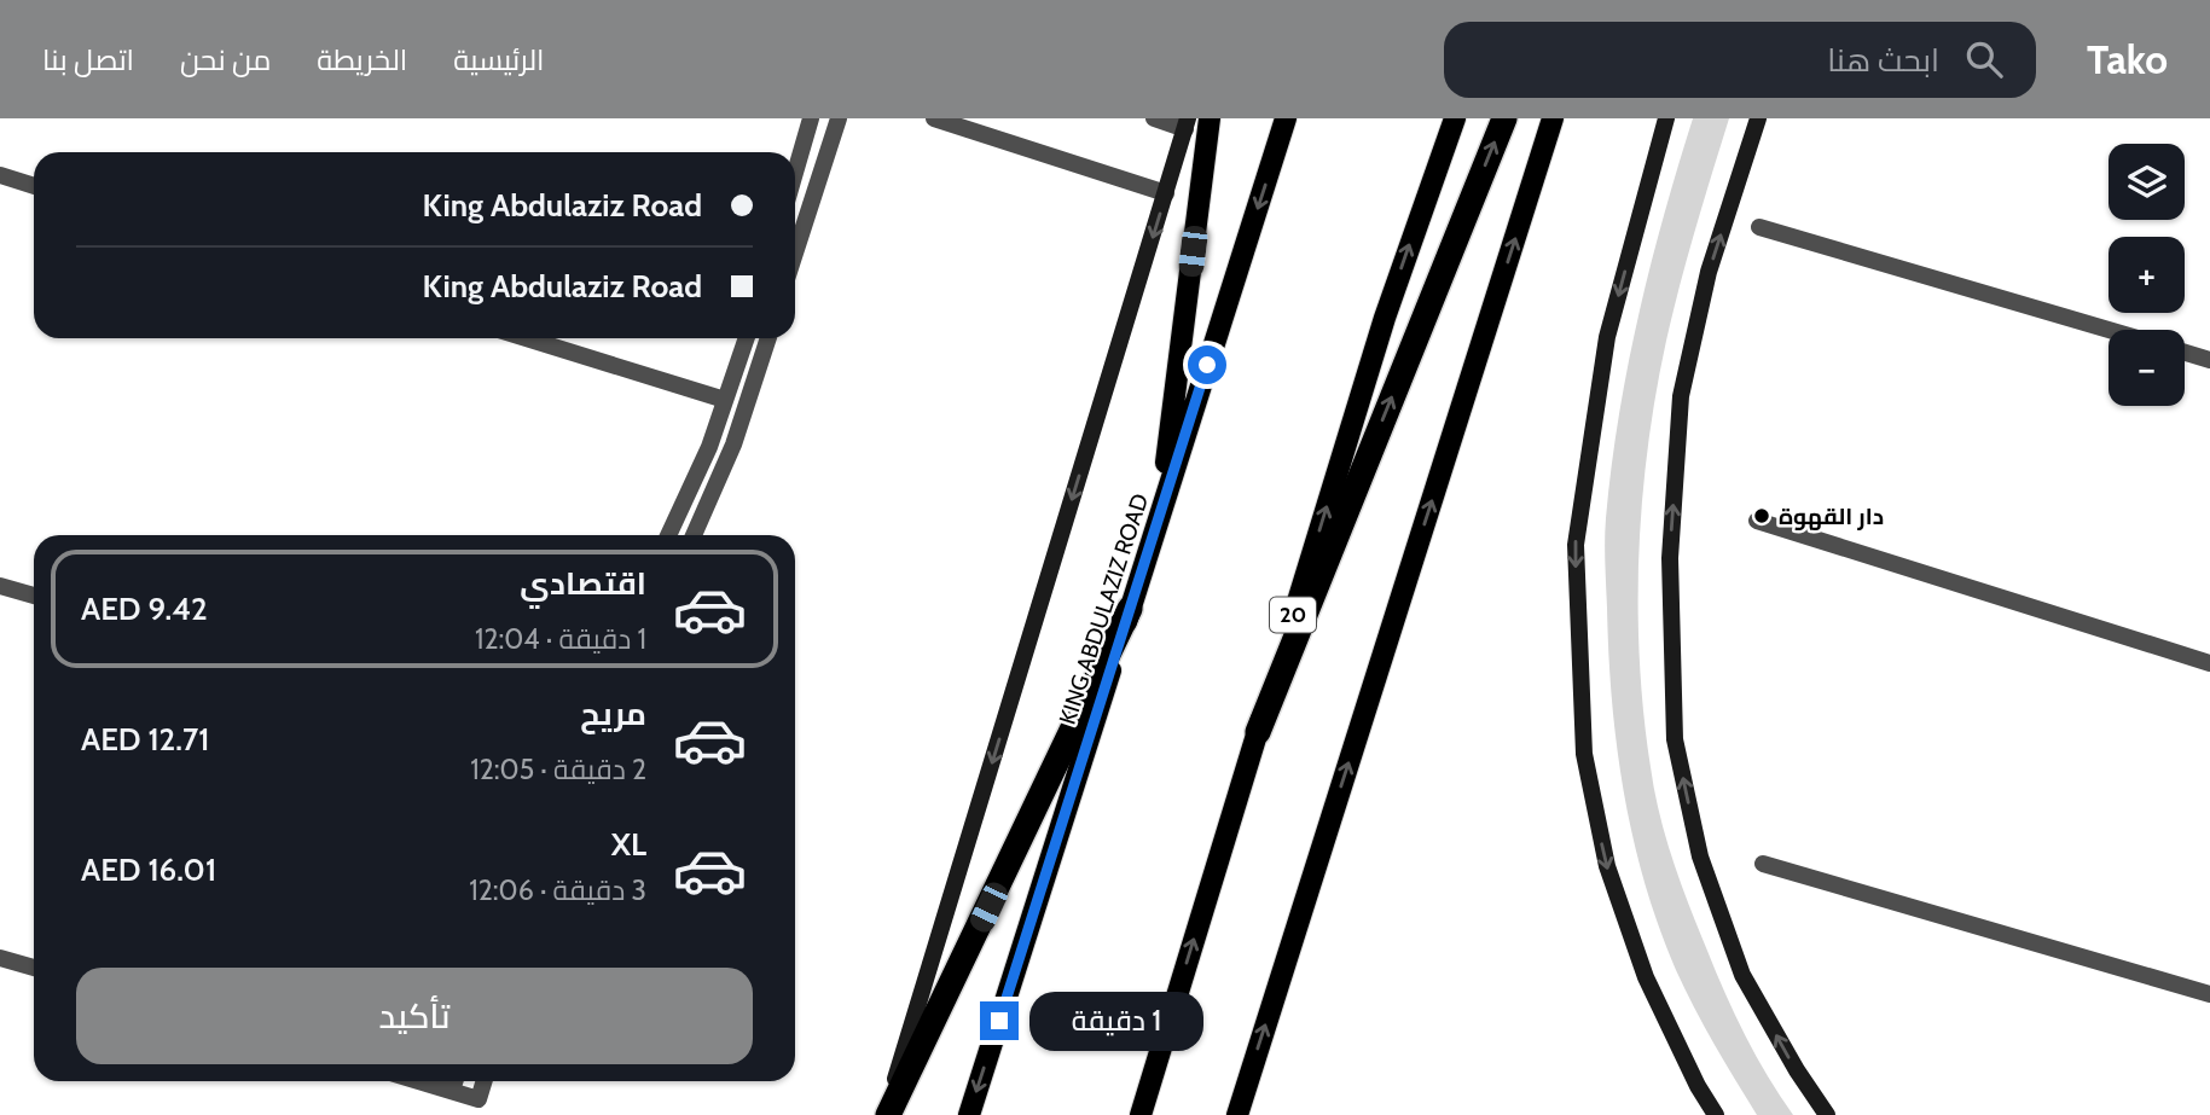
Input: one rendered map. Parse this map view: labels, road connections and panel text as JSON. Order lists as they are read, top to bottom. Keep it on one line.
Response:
{"streets":{"main road":["KING ABDULAZIZ ROAD","20"]},"places":["دار القهوة"],"page":{"header":"Tako","search":"ابحث هنا","nav":["الرئيسية","الخريطة","من نحن","اتصل بنا"],"map_buttons":["+","−"],"banner":["King Abdulaziz Road","King Abdulaziz Road"],"list":[{"name":"اقتصادي","note":"1 دقيقة · 12:04","value":"AED 9.42"},{"name":"مريح","note":"2 دقيقة · 12:05","value":"AED 12.71"},{"name":"XL","note":"3 دقيقة · 12:06","value":"AED 16.01"}],"buttons":"تأكيد","bubble":"1 دقيقة"}}
